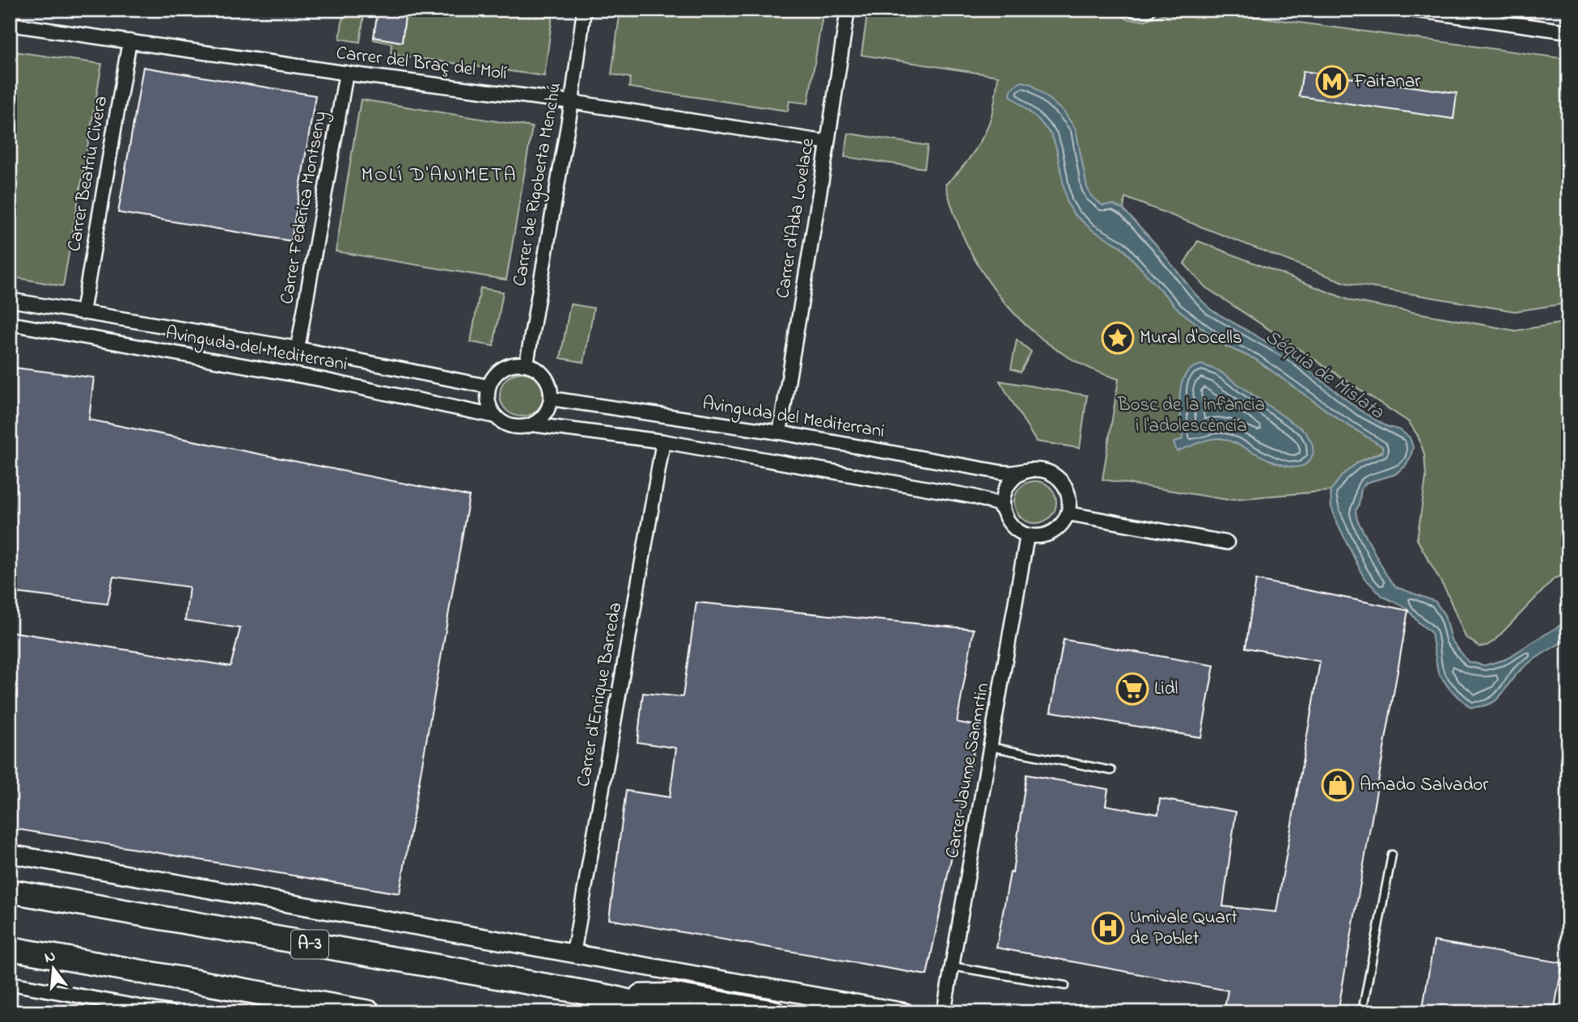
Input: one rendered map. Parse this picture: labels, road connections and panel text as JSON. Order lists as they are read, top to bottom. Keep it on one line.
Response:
{"streets":{"highway":["A-3"],"street":["Carrer del Braç del Molí","Carrer Beatriu Civera","Carrer de Rigoberta Menchú","Carrer Federica Montseny","Carrer d'Ada Lovelace","Avinguda del Mediterrani","Carrer d'Enrique Barreda","Carrer Jaume Sanmrtin"]},"crossings":[["Carrer del Braç del Molí","Carrer Beatriu Civera"],["Carrer del Braç del Molí","Carrer de Rigoberta Menchú"],["Carrer del Braç del Molí","Carrer Federica Montseny"],["Carrer del Braç del Molí","Carrer d'Ada Lovelace"],["Carrer Beatriu Civera","Avinguda del Mediterrani"],["Carrer de Rigoberta Menchú","Avinguda del Mediterrani"],["Carrer Federica Montseny","Avinguda del Mediterrani"],["Carrer d'Ada Lovelace","Avinguda del Mediterrani"],["Avinguda del Mediterrani","Carrer Jaume Sanmrtin"]],"districts":["MOLÍ D'ANIMETA"],"water":["Séquia de Mislata"],"parks":["Bosc de la infància i l'adolescència"],"places":{"metro station":["Faitanar"],"place":["Mural d'Ocells"],"supermarket":["Lidl"],"shop":["Amado Salvador"],"hospital":["Umivale Quart de Poblet"]},"north":"top"}
